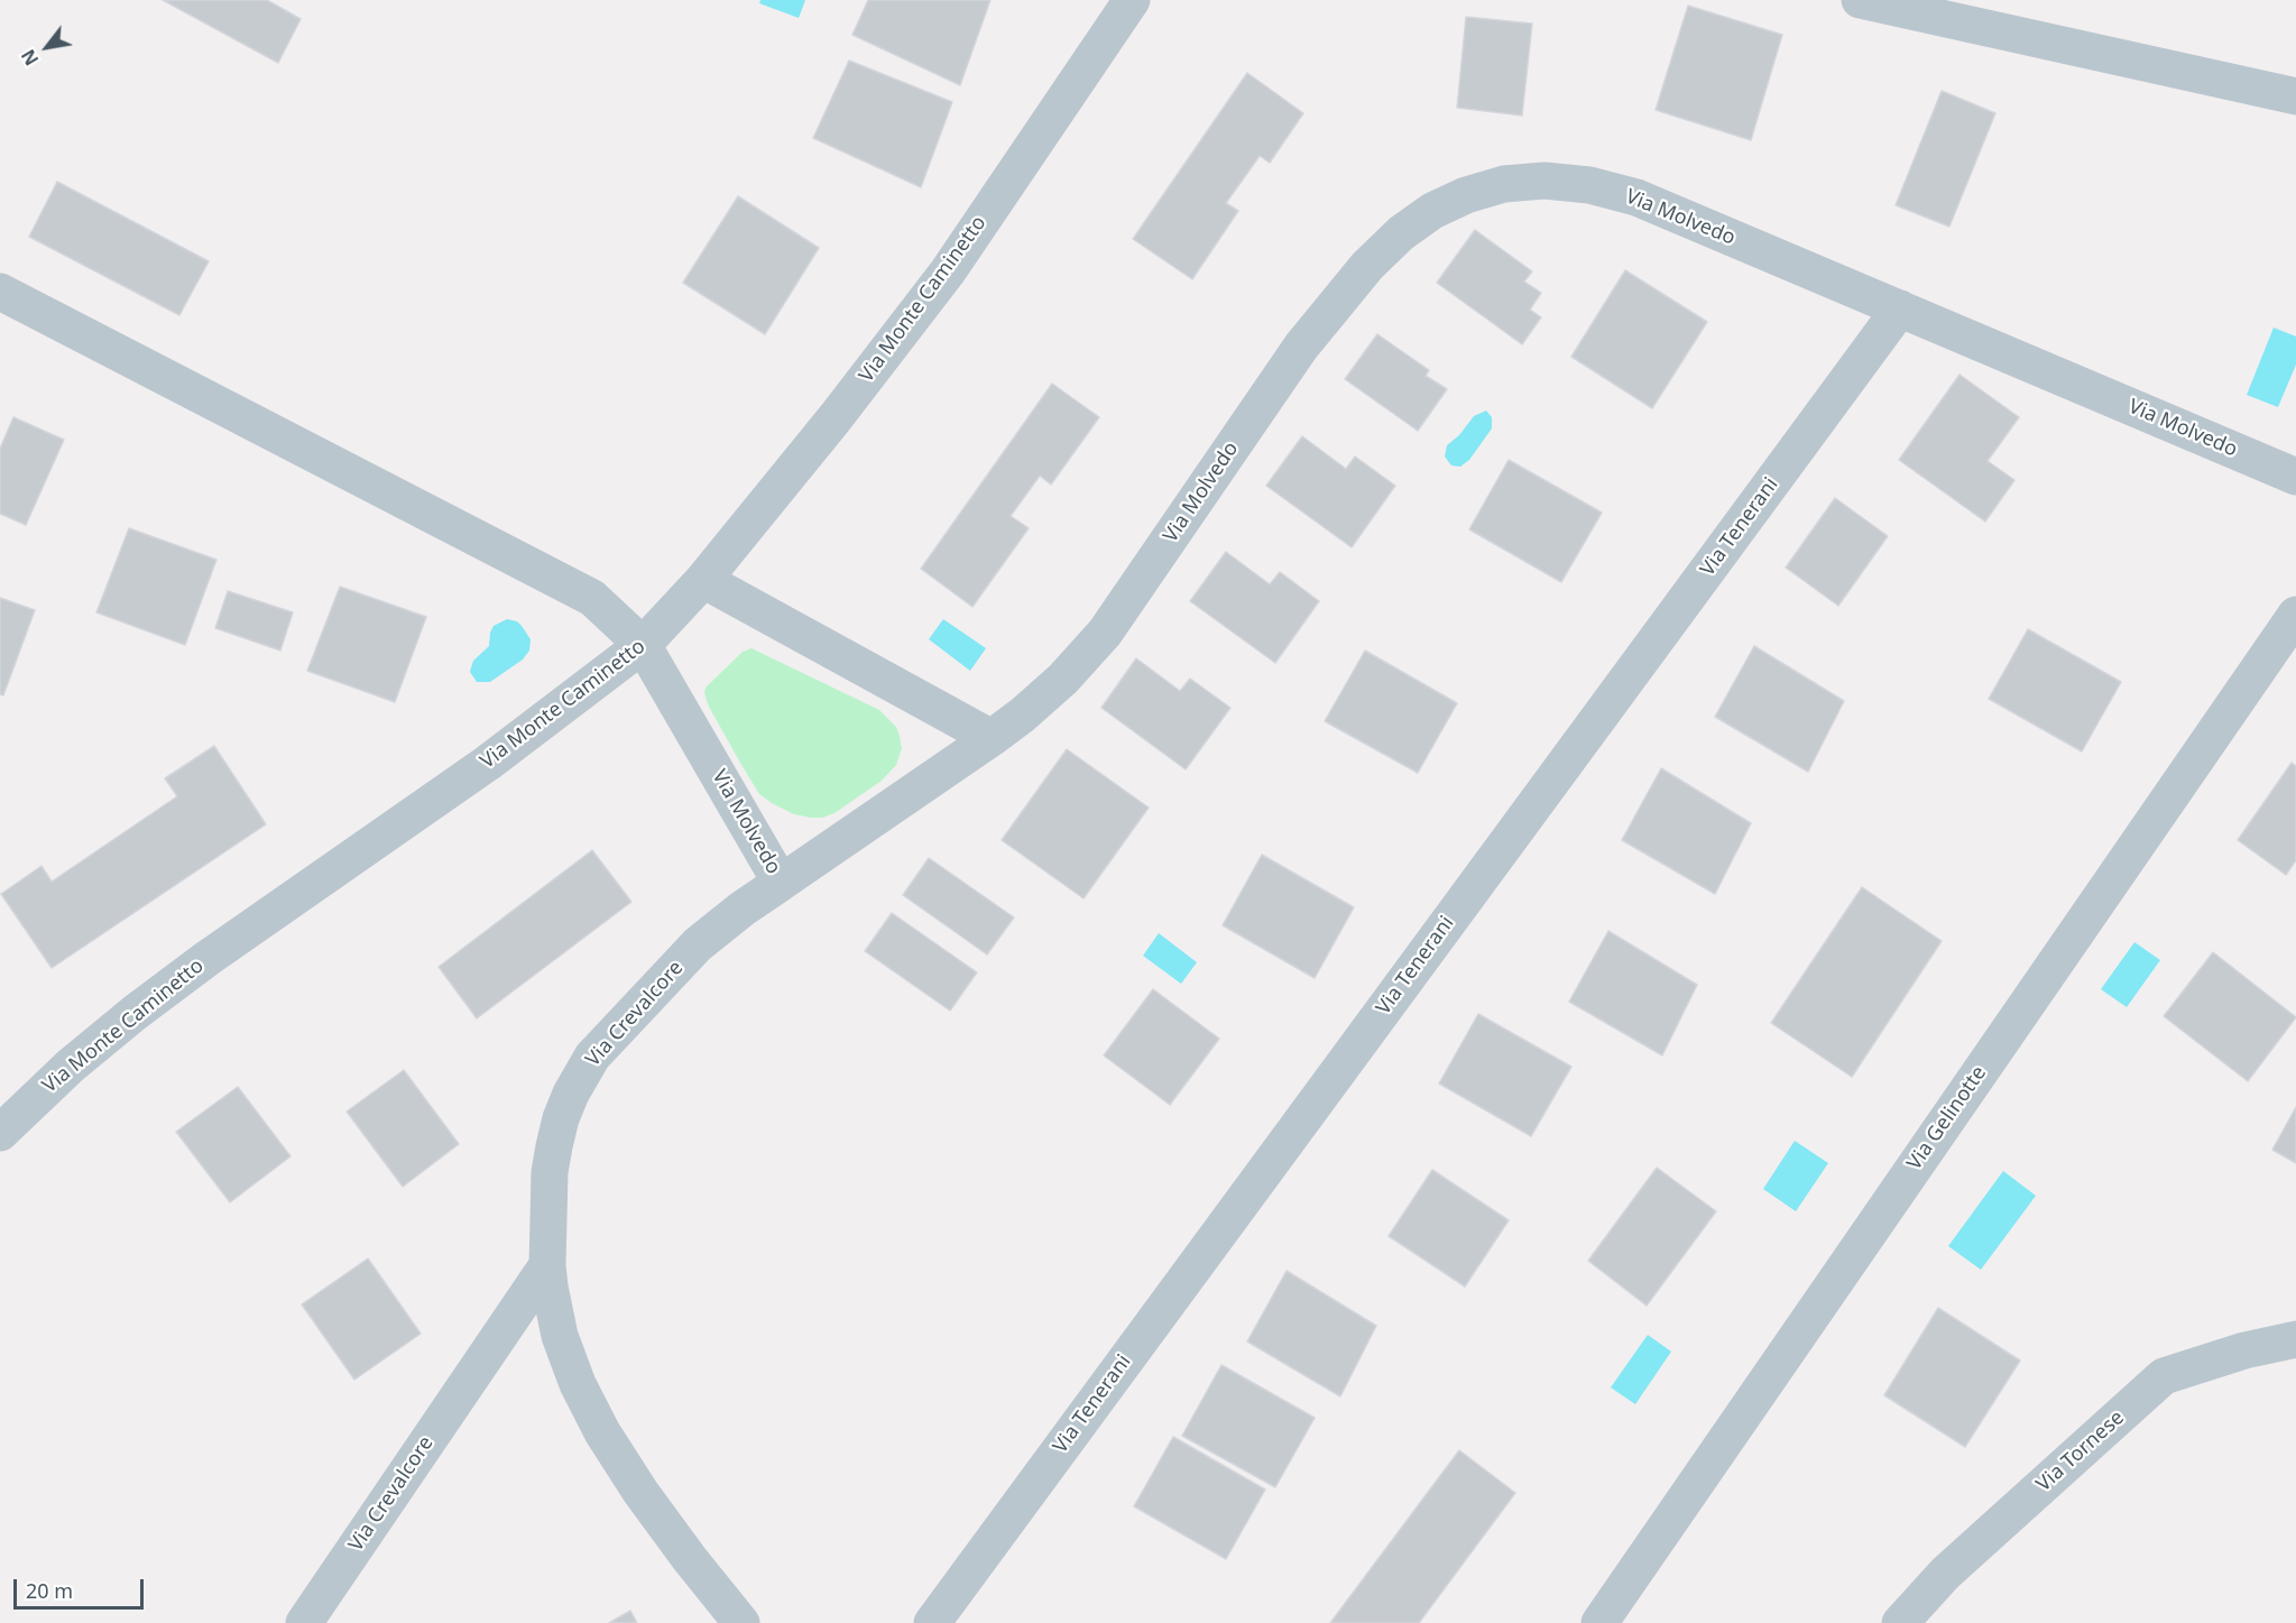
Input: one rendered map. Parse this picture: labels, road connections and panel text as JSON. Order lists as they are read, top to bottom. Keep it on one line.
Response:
{"streets":{"street":["Via Molvedo","Via Monte Caminetto","Via Tenerani","Via Crevalcore","Via Gelinotte","Via Tornese"]},"crossings":[["Via Molvedo","Via Monte Caminetto"],["Via Molvedo","Via Tenerani"],["Via Molvedo","Via Crevalcore"]],"scale_bar":"20 m","north":"bottom left"}
